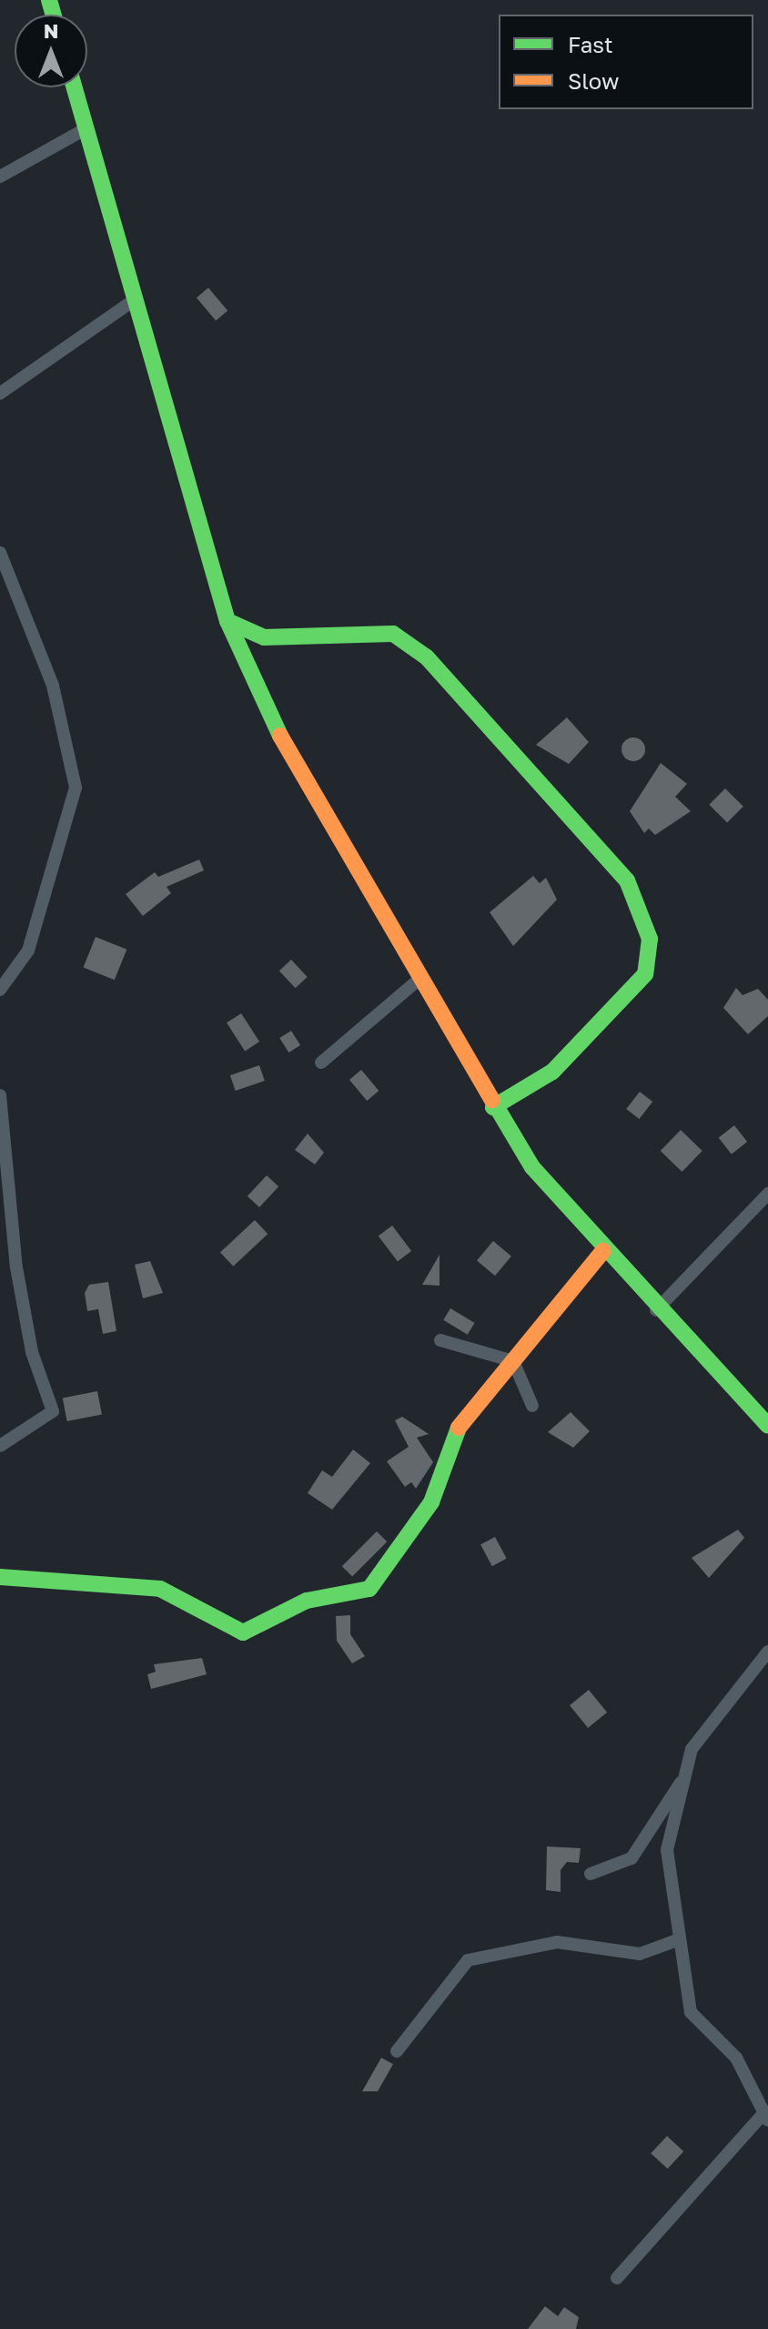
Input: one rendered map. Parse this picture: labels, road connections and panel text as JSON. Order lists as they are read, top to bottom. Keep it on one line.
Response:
{"legend":["Fast","Slow"],"north":"top"}
